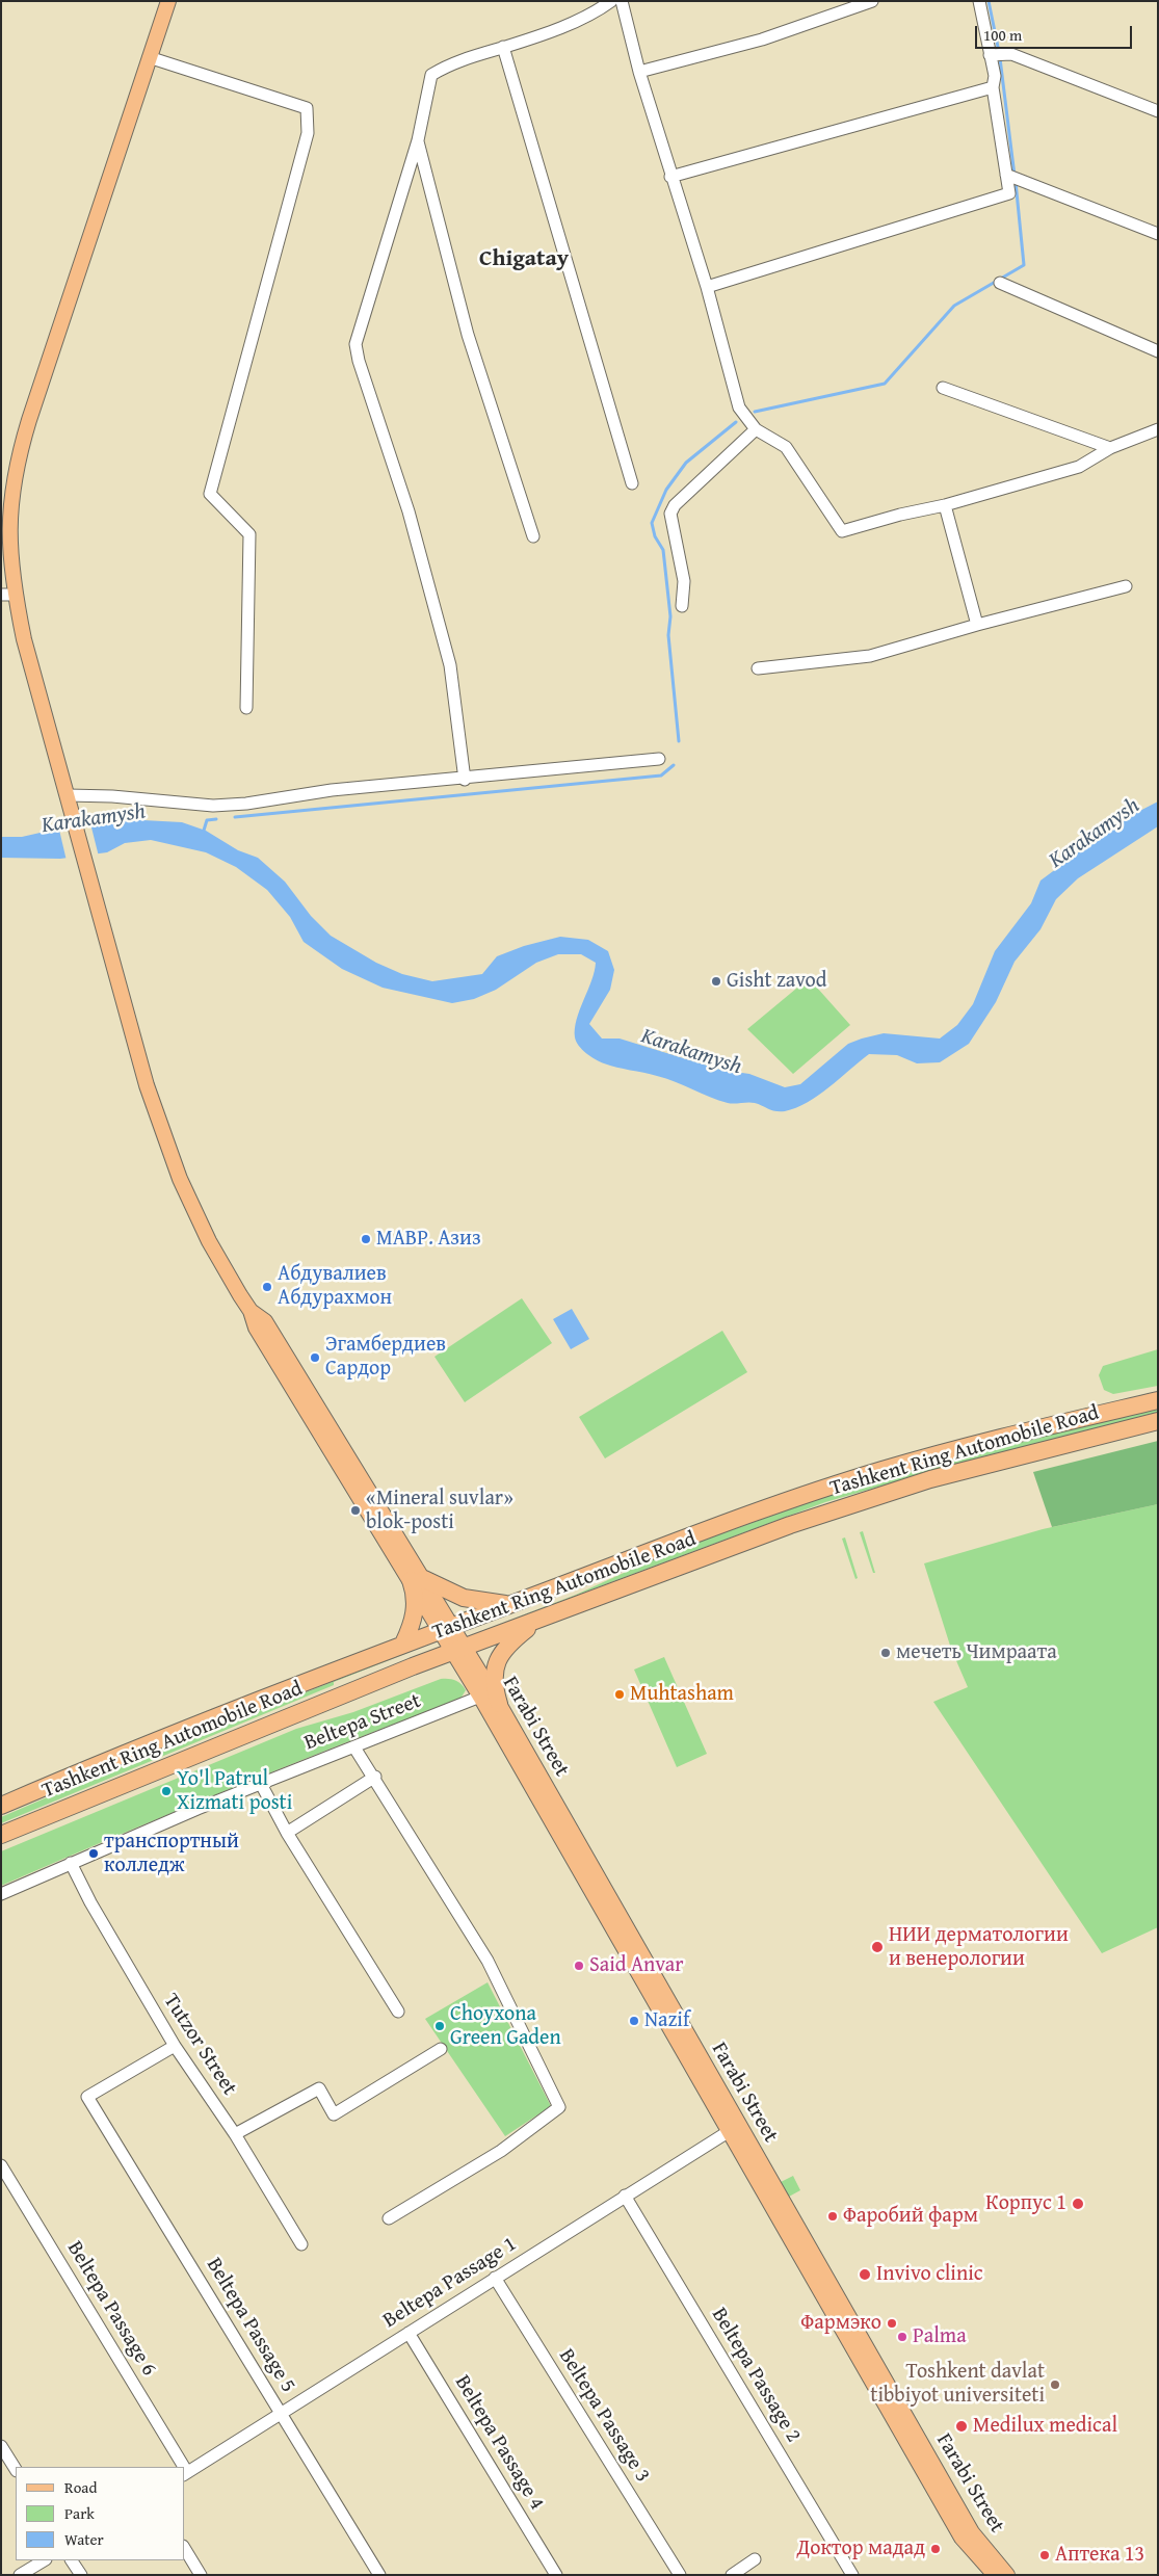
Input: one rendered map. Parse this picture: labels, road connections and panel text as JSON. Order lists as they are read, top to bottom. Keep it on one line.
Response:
{"streets":{"highway":["Tashkent Ring Automobile Road"],"main road":["Farabi Street"],"street":["Beltepa Street","Tutzor Street","Beltepa Passage 1","Beltepa Passage 6","Beltepa Passage 5","Beltepa Passage 2","Beltepa Passage 3","Beltepa Passage 4"]},"crossings":[["Tashkent Ring Automobile Road","Farabi Street"],["Beltepa Street","Farabi Street"],["Beltepa Street","Tutzor Street"],["Farabi Street","Beltepa Passage 1"],["Tutzor Street","Beltepa Passage 5"],["Beltepa Passage 1","Beltepa Passage 5"],["Beltepa Passage 1","Beltepa Passage 2"],["Beltepa Passage 1","Beltepa Passage 3"],["Beltepa Passage 1","Beltepa Passage 4"]],"districts":["Chigatay"],"water":["Karakamysh"],"places":["Gisht zavod","МАВР. Азиз","Абдувалиев Абдурахмон","Эгамбердиев Сардор","«Mineral suvlar» blok-posti","мечеть Чимраата","Muhtasham","Yo'l Patrul Xizmati posti","транспортный колледж","НИИ дерматологии и венерологии","Said Anvar","Nazif","Choyxona Green Gaden","Корпус 1","Фаробий фарм","Invivo clinic","Фармэко","Palma","Toshkent davlat tibbiyot universiteti","Medilux medical","Доктор мадад","Аптека 13"],"legend":["Road","Park","Water"],"scale_bar":"100 m"}
